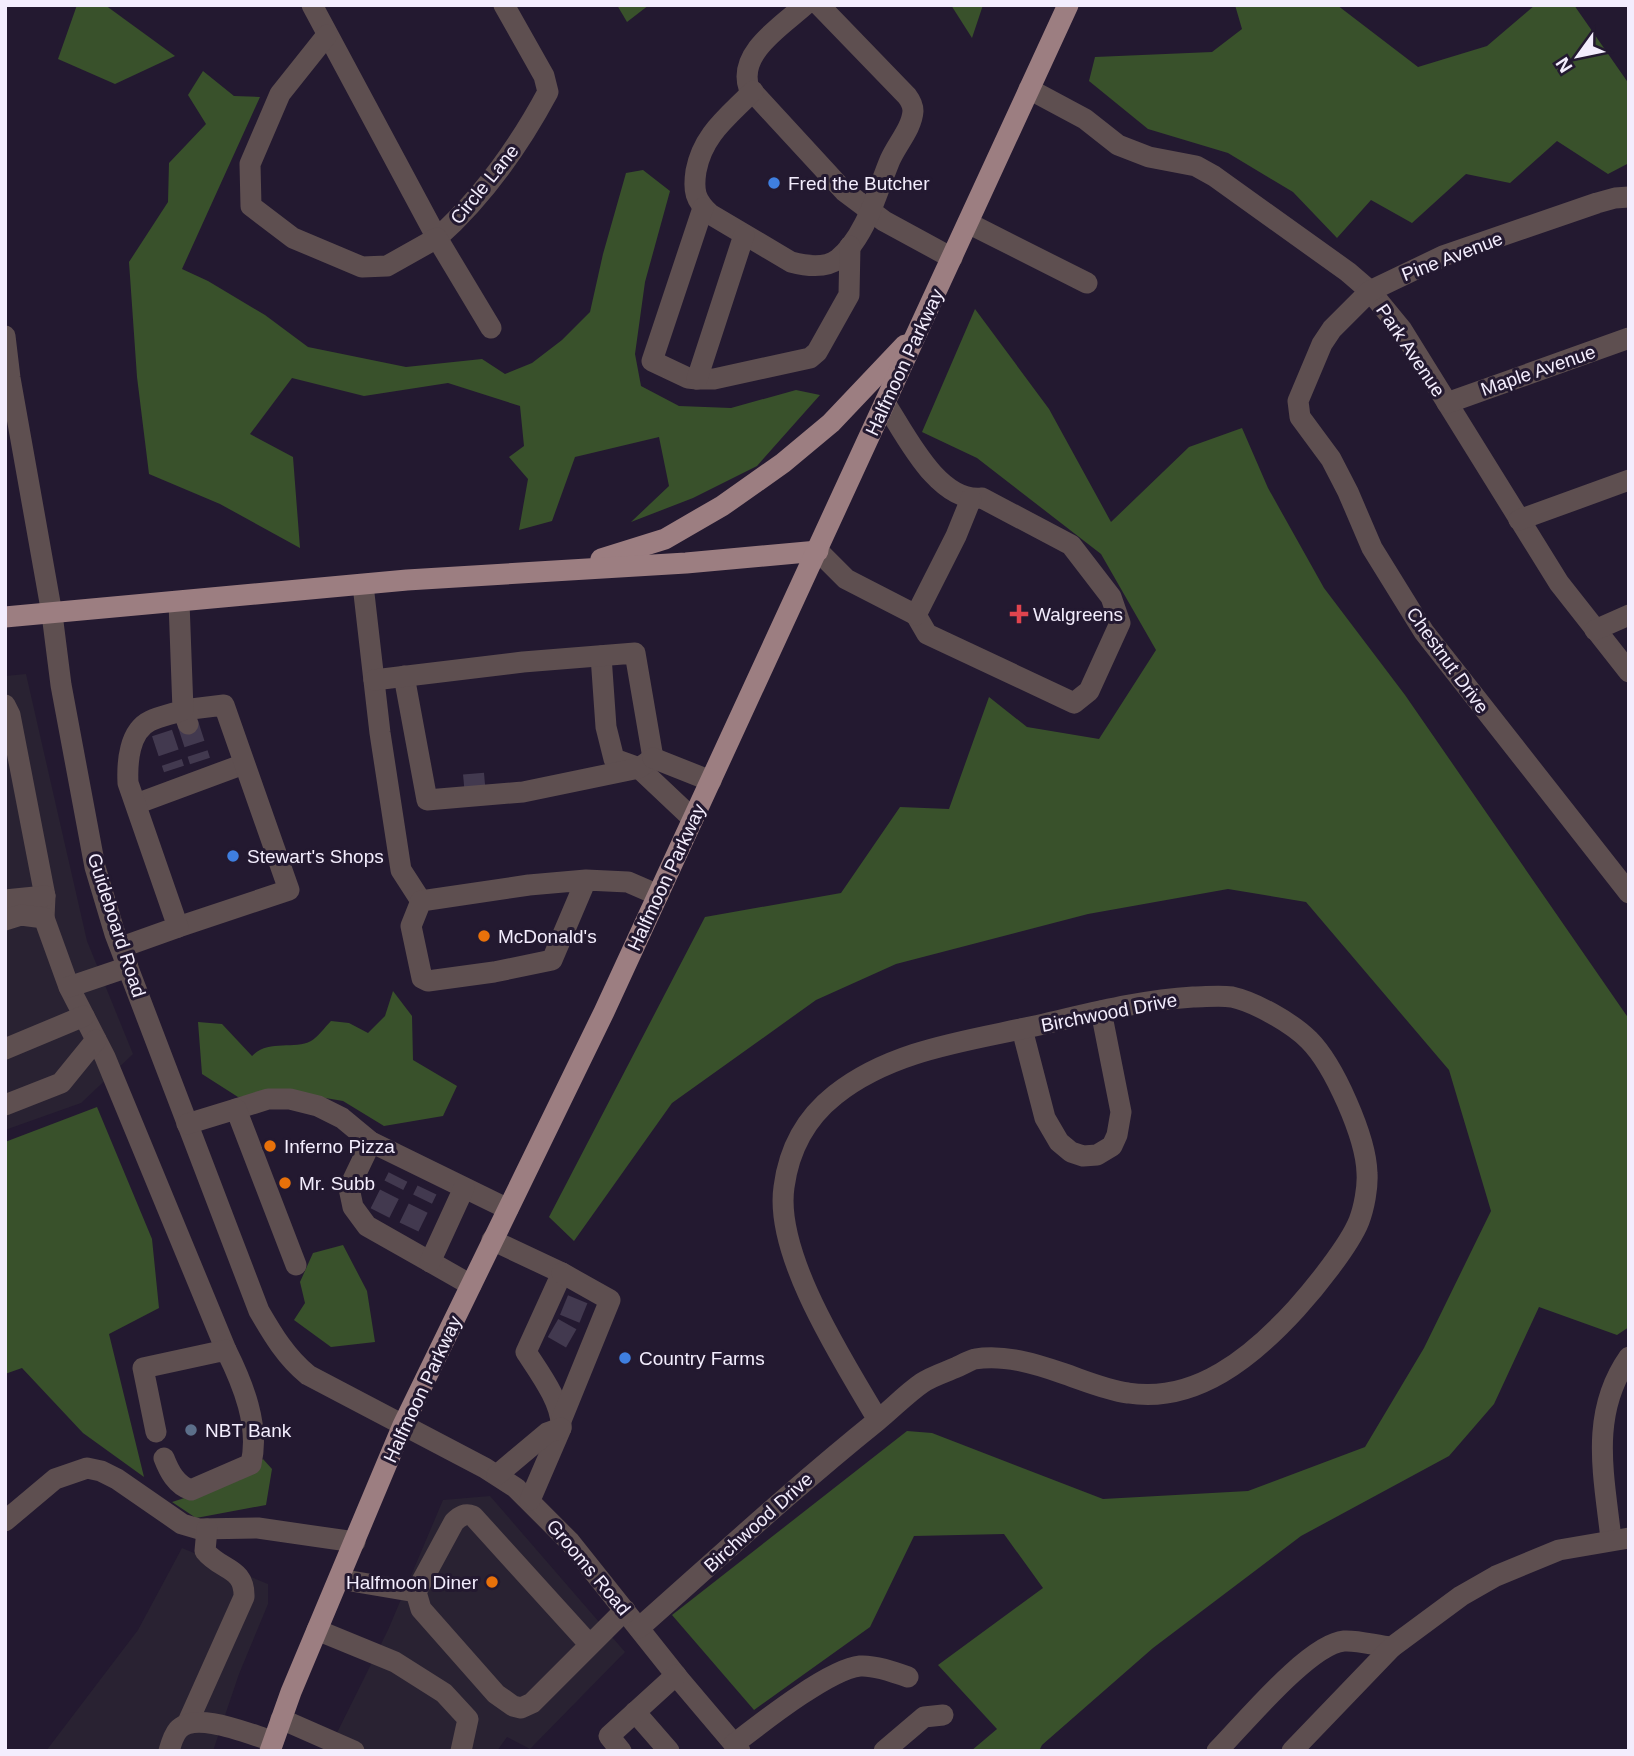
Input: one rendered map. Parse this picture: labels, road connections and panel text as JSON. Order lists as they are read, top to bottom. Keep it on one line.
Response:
{"streets":{"main road":["Halfmoon Parkway"],"street":["Circle Lane","Pine Avenue","Park Avenue","Maple Avenue","Chestnut Drive","Guideboard Road","Birchwood Drive","Grooms Road"]},"crossings":[["Pine Avenue","Park Avenue"],["Pine Avenue","Chestnut Drive"],["Park Avenue","Halfmoon Parkway"],["Park Avenue","Maple Avenue"],["Halfmoon Parkway","Guideboard Road"],["Halfmoon Parkway","Grooms Road"],["Guideboard Road","Grooms Road"],["Birchwood Drive","Grooms Road"]],"places":{"other":["Fred the Butcher","Stewart's Shops","McDonald's","Inferno Pizza","Mr. Subb","Country Farms","NBT Bank","Halfmoon Diner"],"health":["Walgreens"]},"north":"bottom left"}
